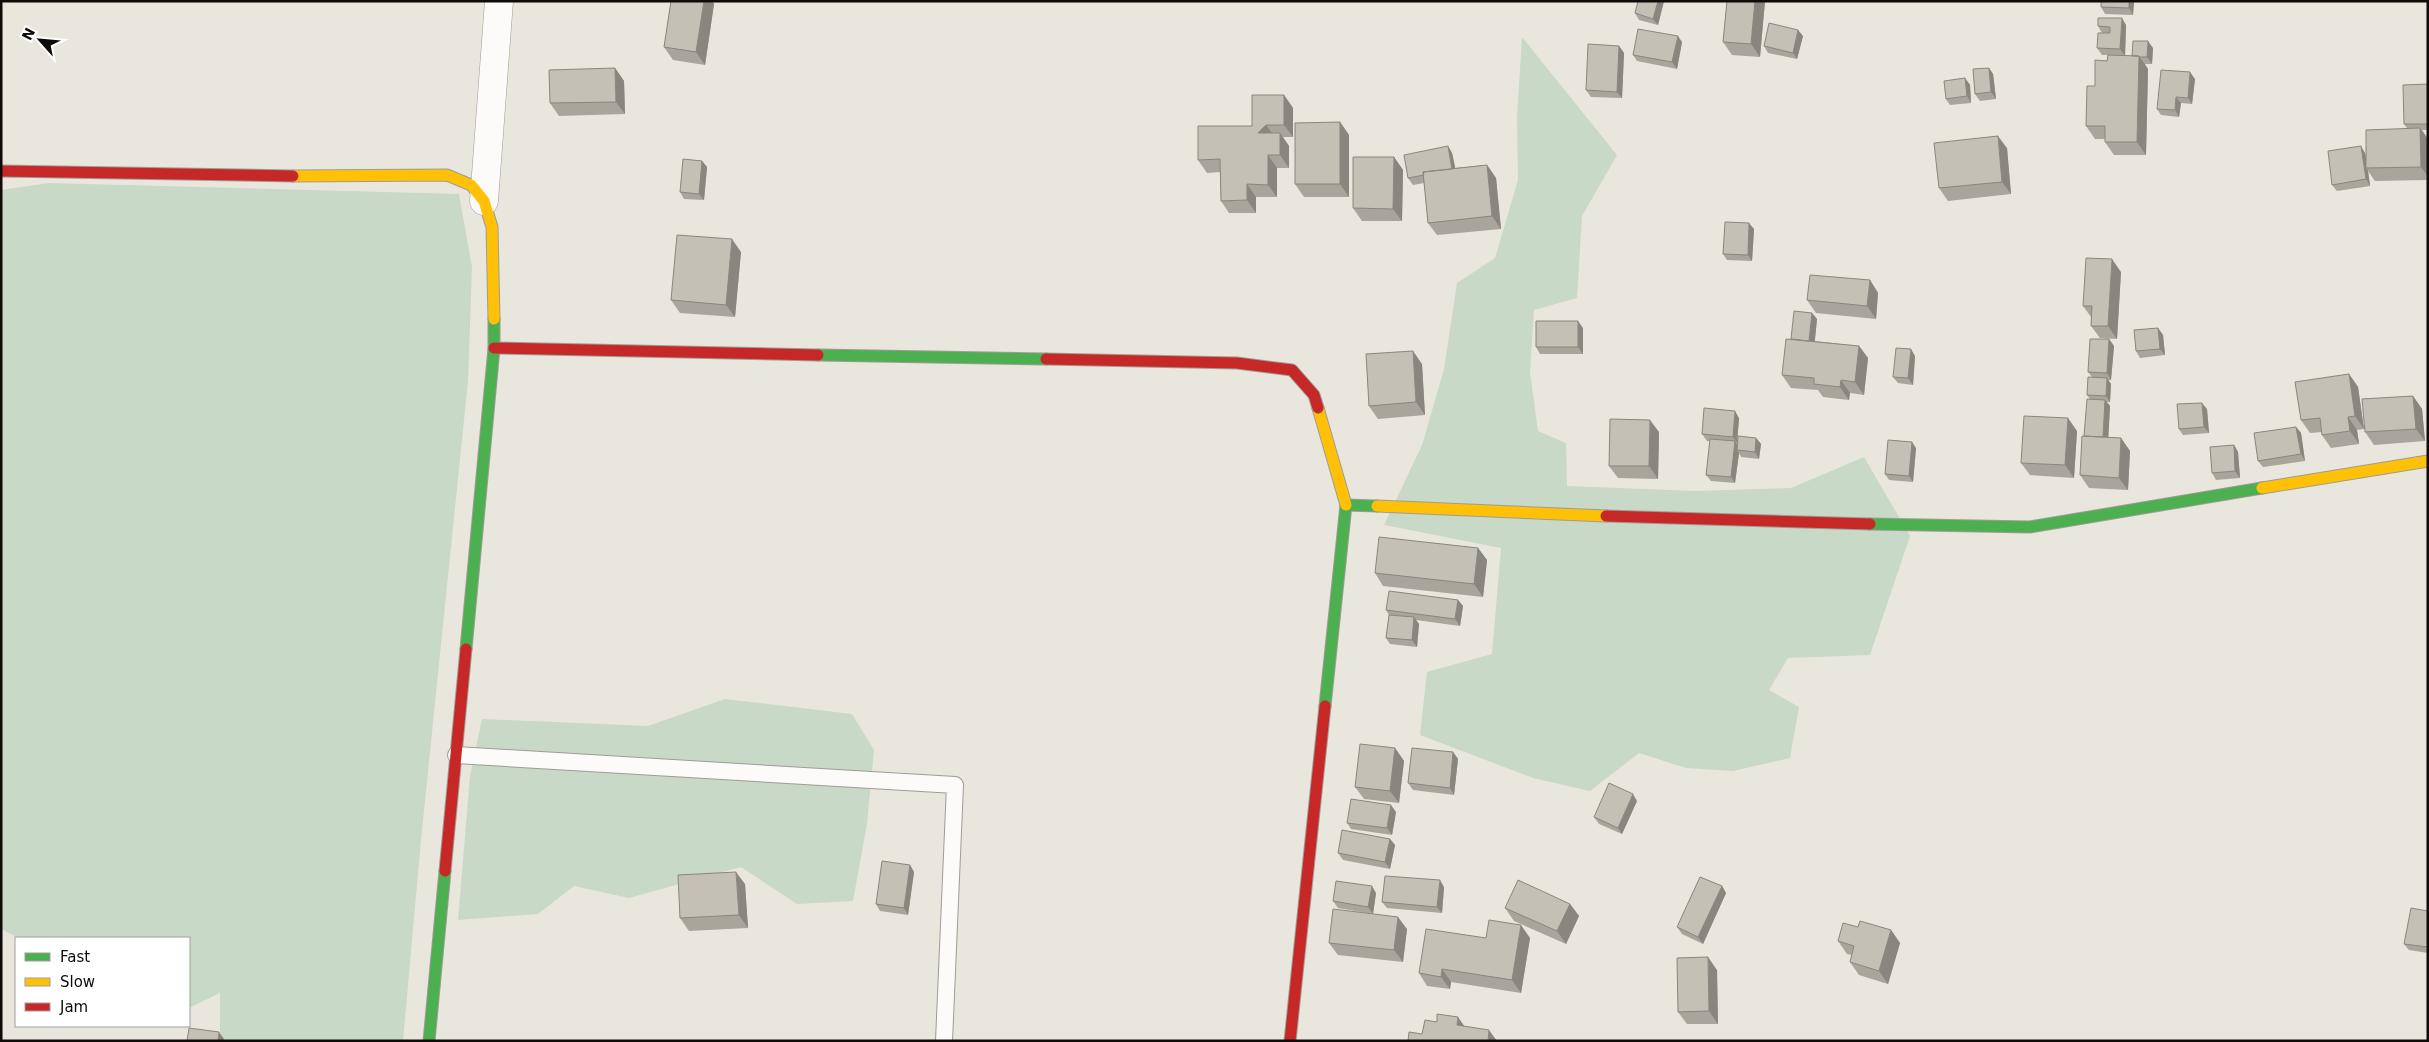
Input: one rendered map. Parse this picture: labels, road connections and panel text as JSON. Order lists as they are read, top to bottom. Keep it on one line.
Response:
{"legend":["Fast","Slow","Jam"],"north":"top left"}
